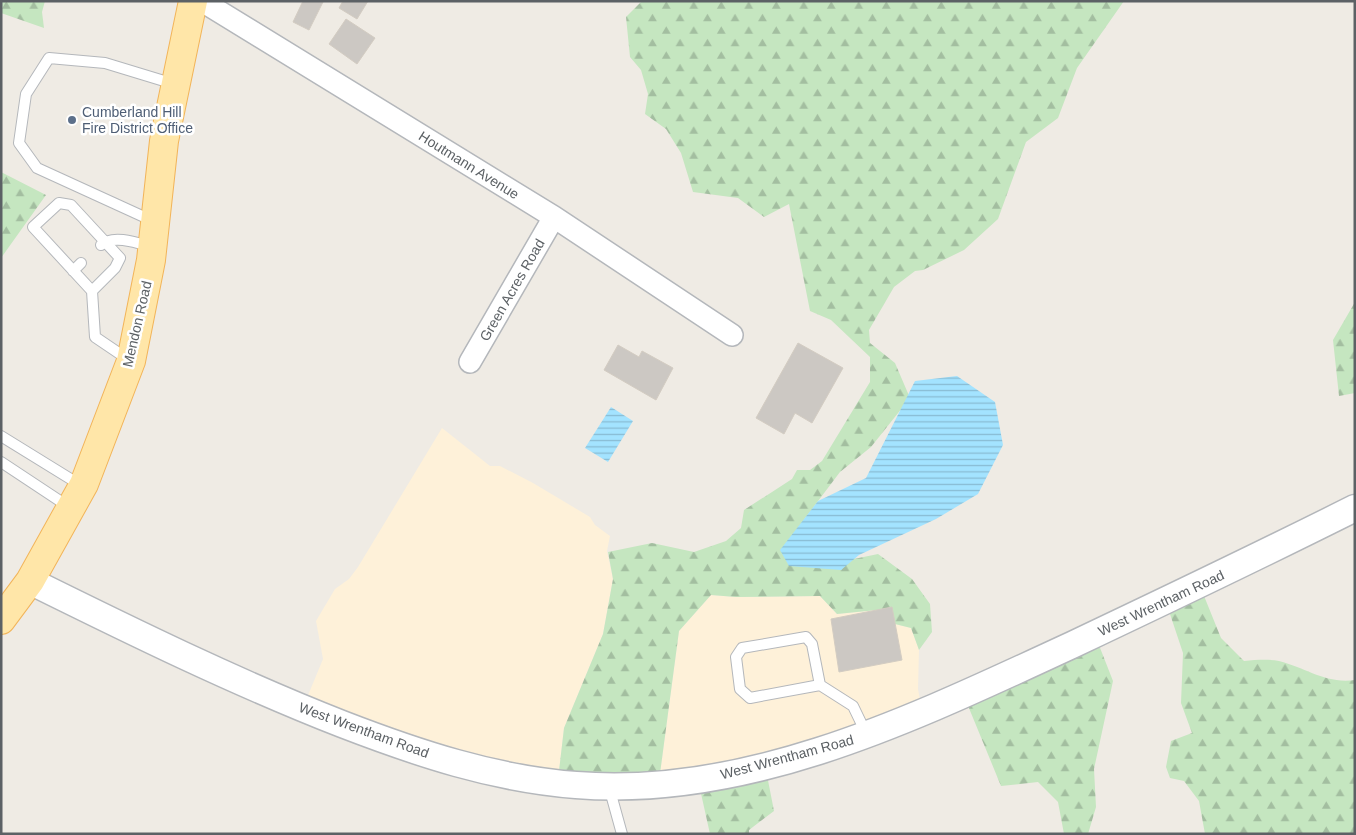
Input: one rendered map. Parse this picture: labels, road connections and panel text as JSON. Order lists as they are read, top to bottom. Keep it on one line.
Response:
{"streets":{"main road":["Mendon Road"],"street":["Houtmann Avenue","Green Acres Road","West Wrentham Road"]},"crossings":[["Houtmann Avenue","Green Acres Road"],["Mendon Road","West Wrentham Road"]],"places":["Cumberland Hill Fire District Office"]}
